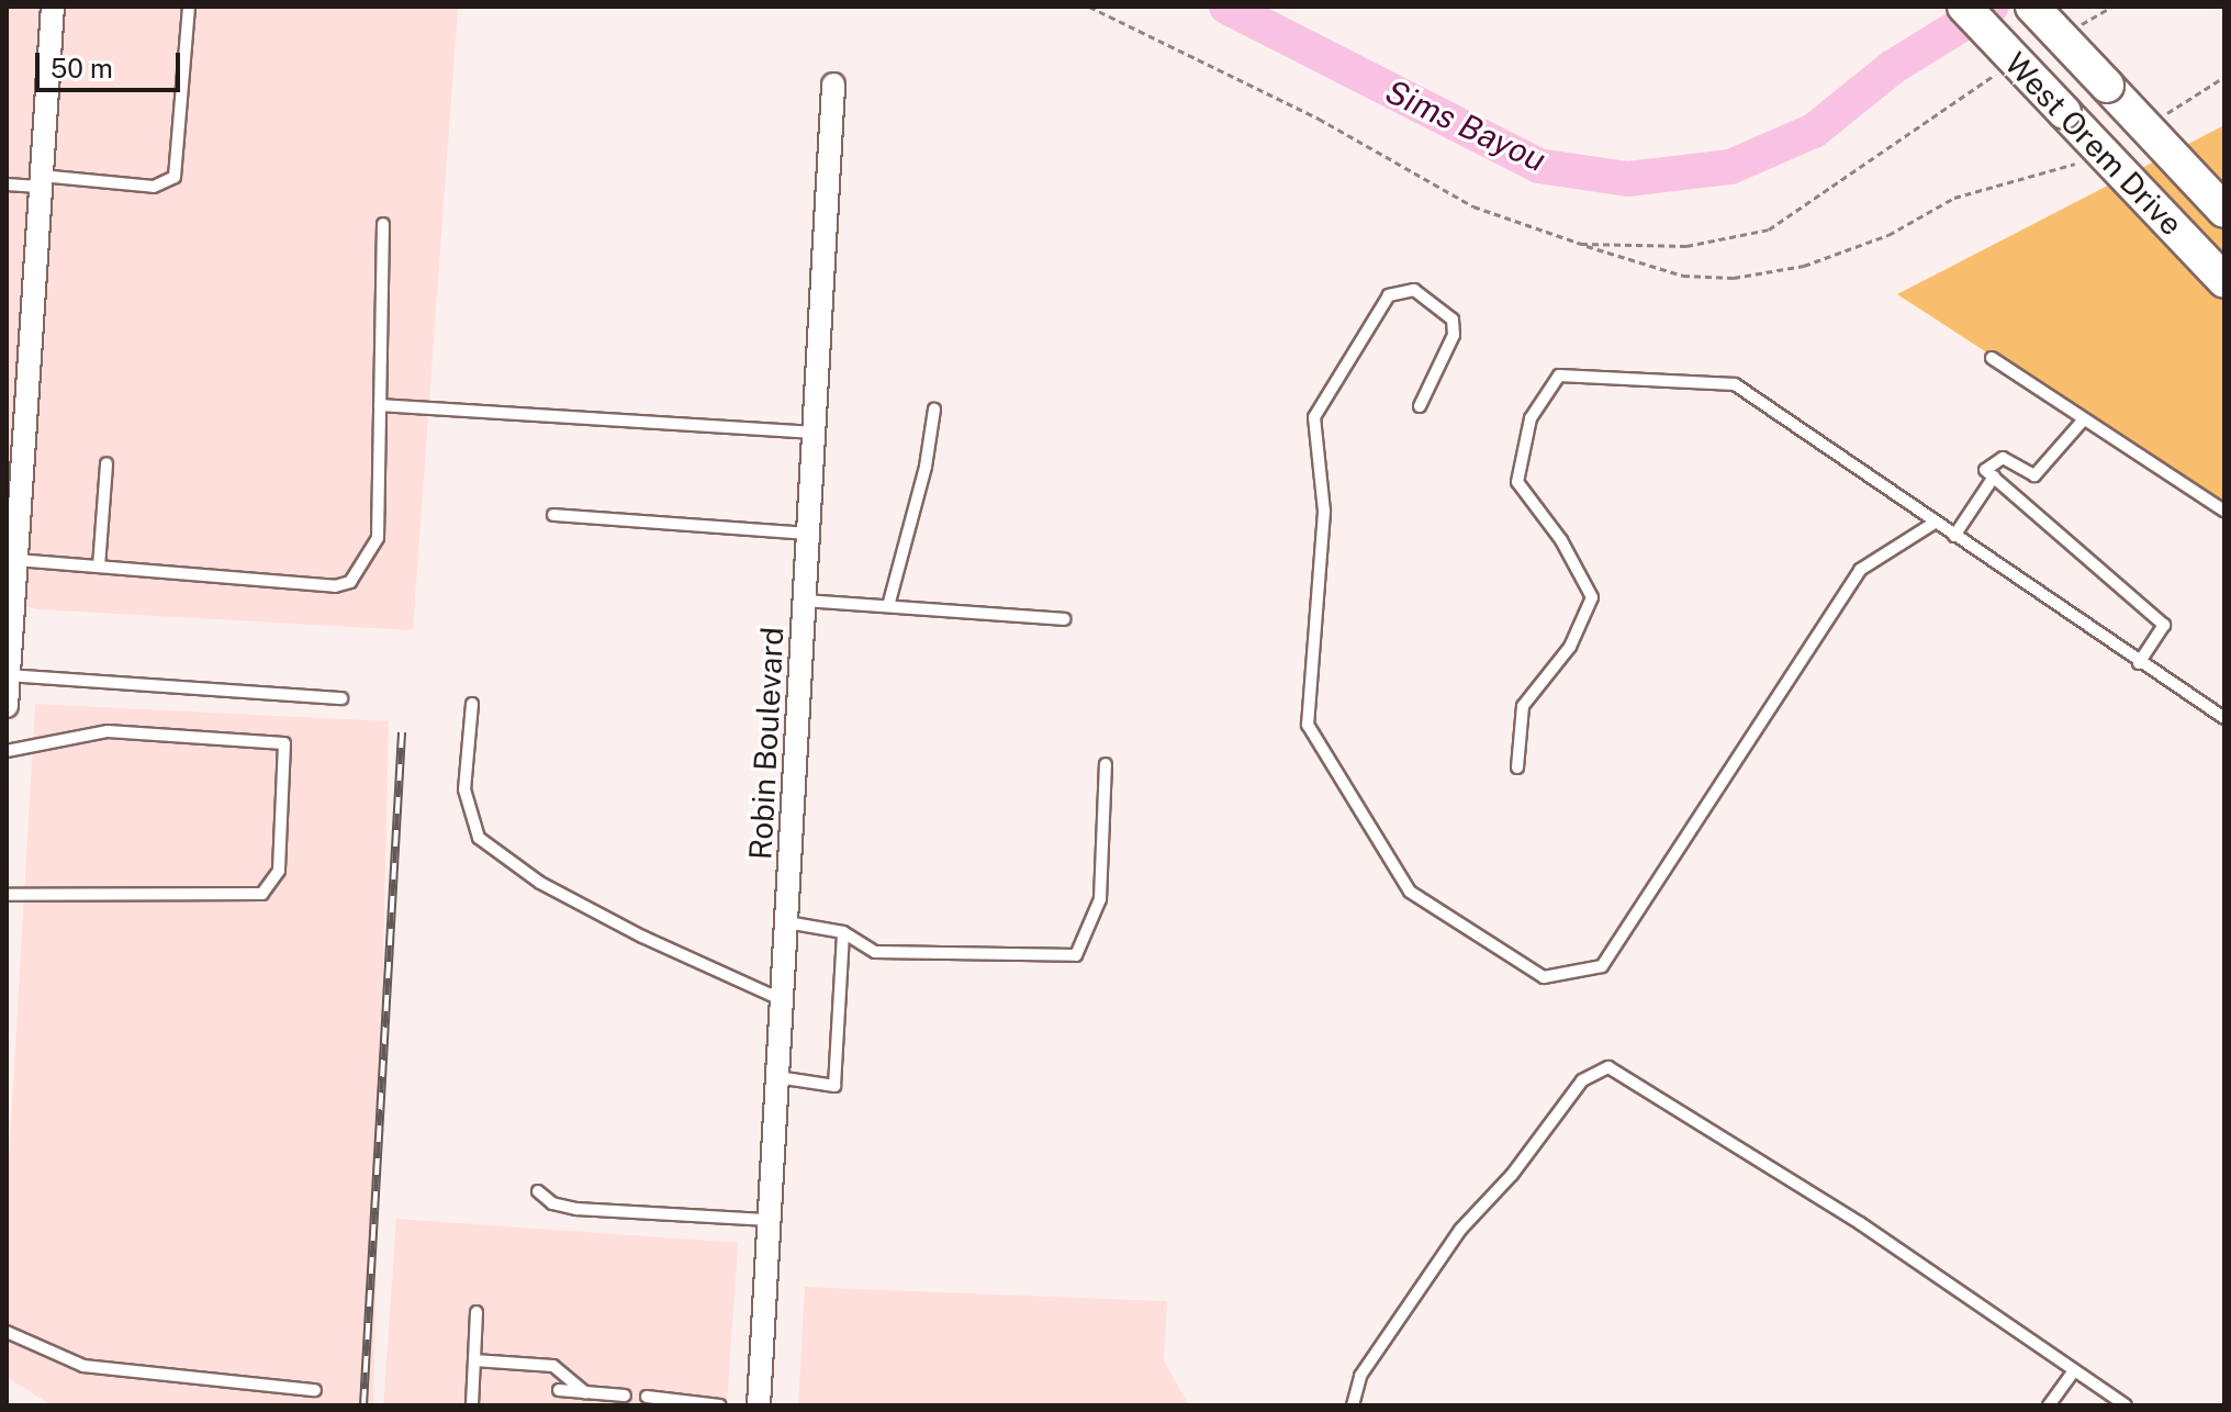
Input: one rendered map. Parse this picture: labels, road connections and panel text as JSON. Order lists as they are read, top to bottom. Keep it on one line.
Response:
{"streets":{"main road":["West Orem Drive"],"street":["Robin Boulevard"]},"water":["Sims Bayou"],"scale_bar":"50 m"}
